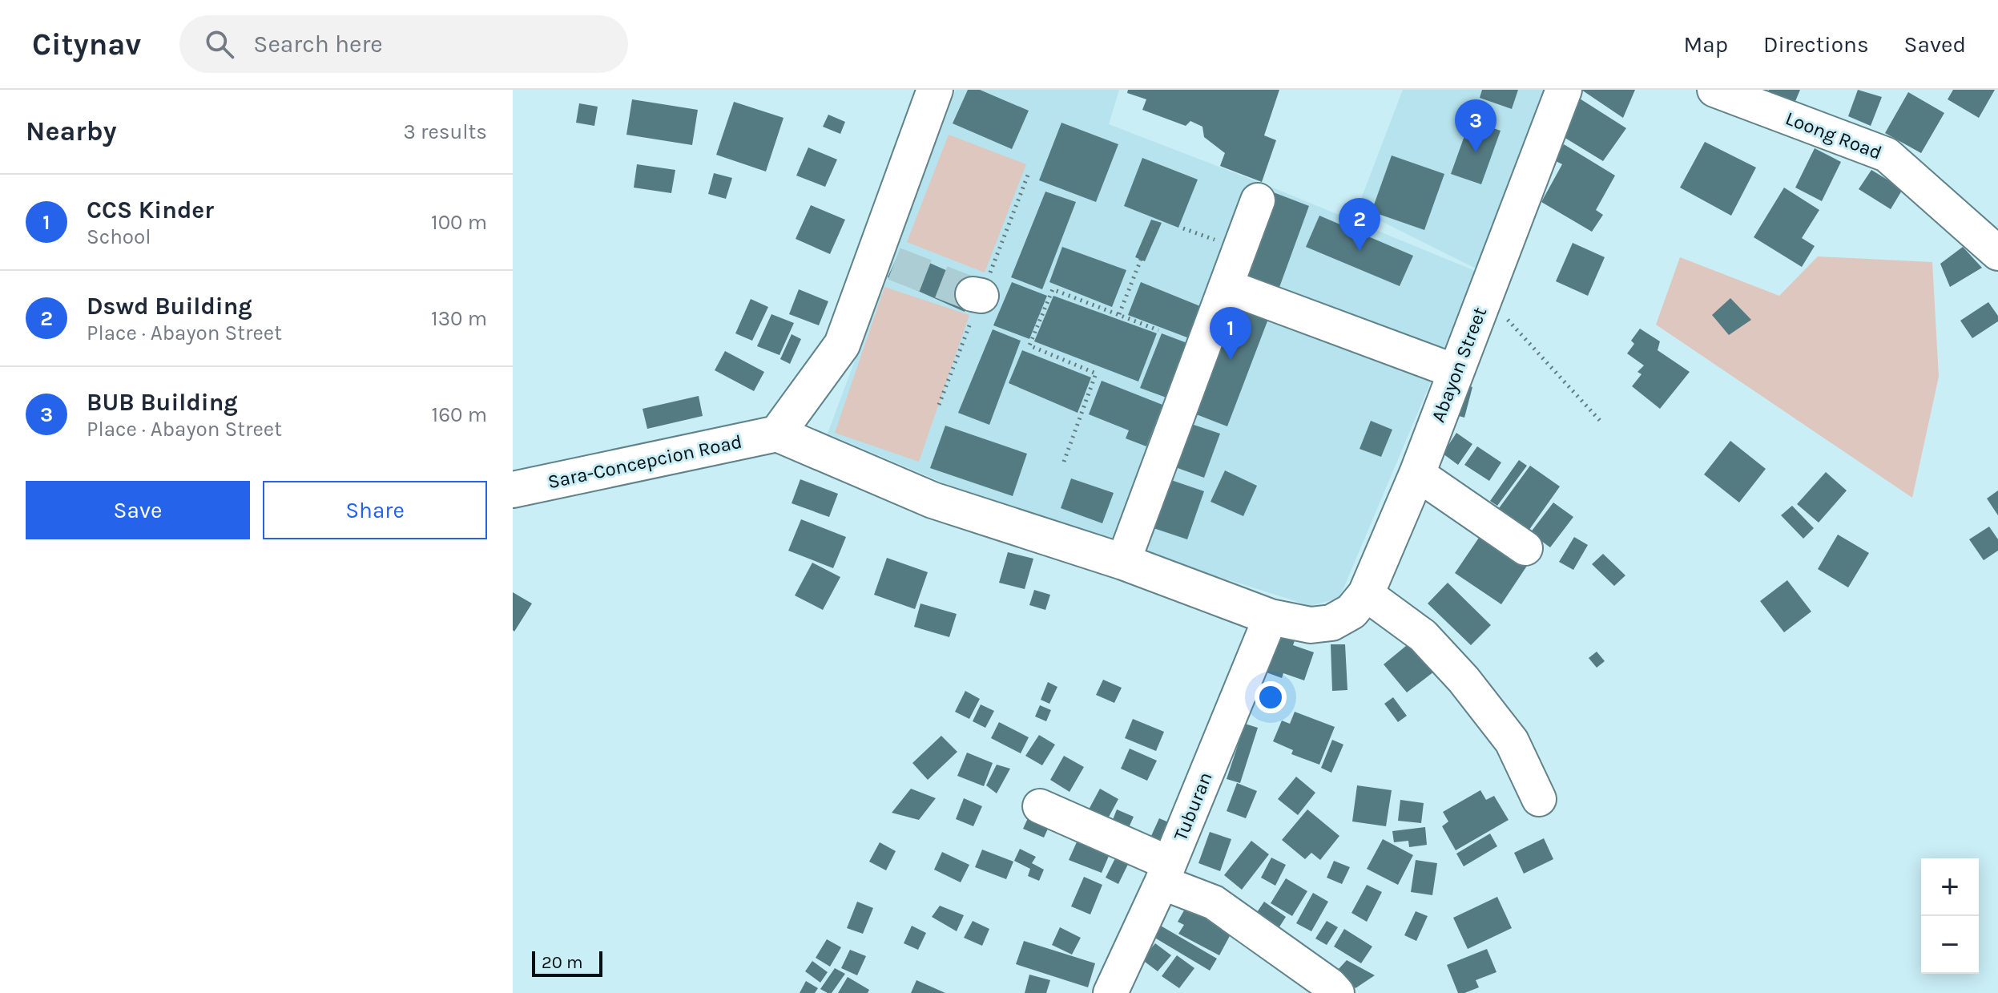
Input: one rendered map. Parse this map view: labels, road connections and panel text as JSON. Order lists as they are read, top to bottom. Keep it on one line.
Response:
{"streets":{"main road":["Abayon Street","Sara-Concepcion Road"],"street":["Loong Road","Tuburan"]},"crossings":[["Abayon Street","Tuburan"]],"scale_bar":"20 m","page":{"header":"Citynav","search":"Search here","nav":["Map","Directions","Saved"],"heading":["Nearby","3 results"],"pins":["3","2","1"],"list":[{"mark":"1","name":"CCS Kinder","note":"School","value":"100 m"},{"mark":"2","name":"Dswd Building","note":"Place · Abayon Street","value":"130 m"},{"mark":"3","name":"BUB Building","note":"Place · Abayon Street","value":"160 m"}],"buttons":["Save","Share"],"map_buttons":["+","−"],"scale":"20 m"}}
